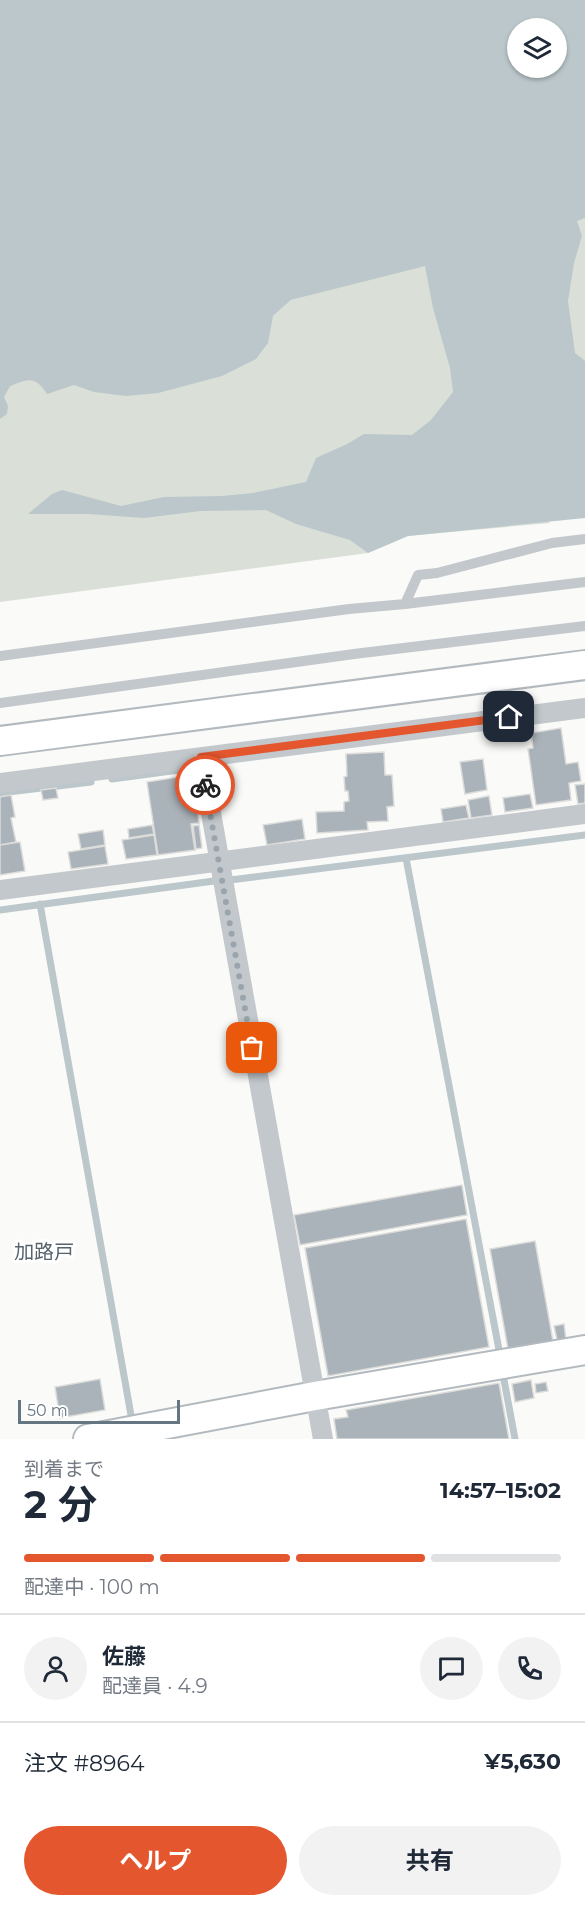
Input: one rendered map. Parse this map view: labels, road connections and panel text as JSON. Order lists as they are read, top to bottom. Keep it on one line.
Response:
{"districts":["加路戸"],"scale_bar":"50 m","page":{"scale":"50 m","heading":["2 分","到着まで","14:57–15:02"],"panel":["佐藤","配達員 · 4.9","注文 #8964","¥5,630"],"bar":"配達中 · 100 m","buttons":["ヘルプ","共有"]}}
